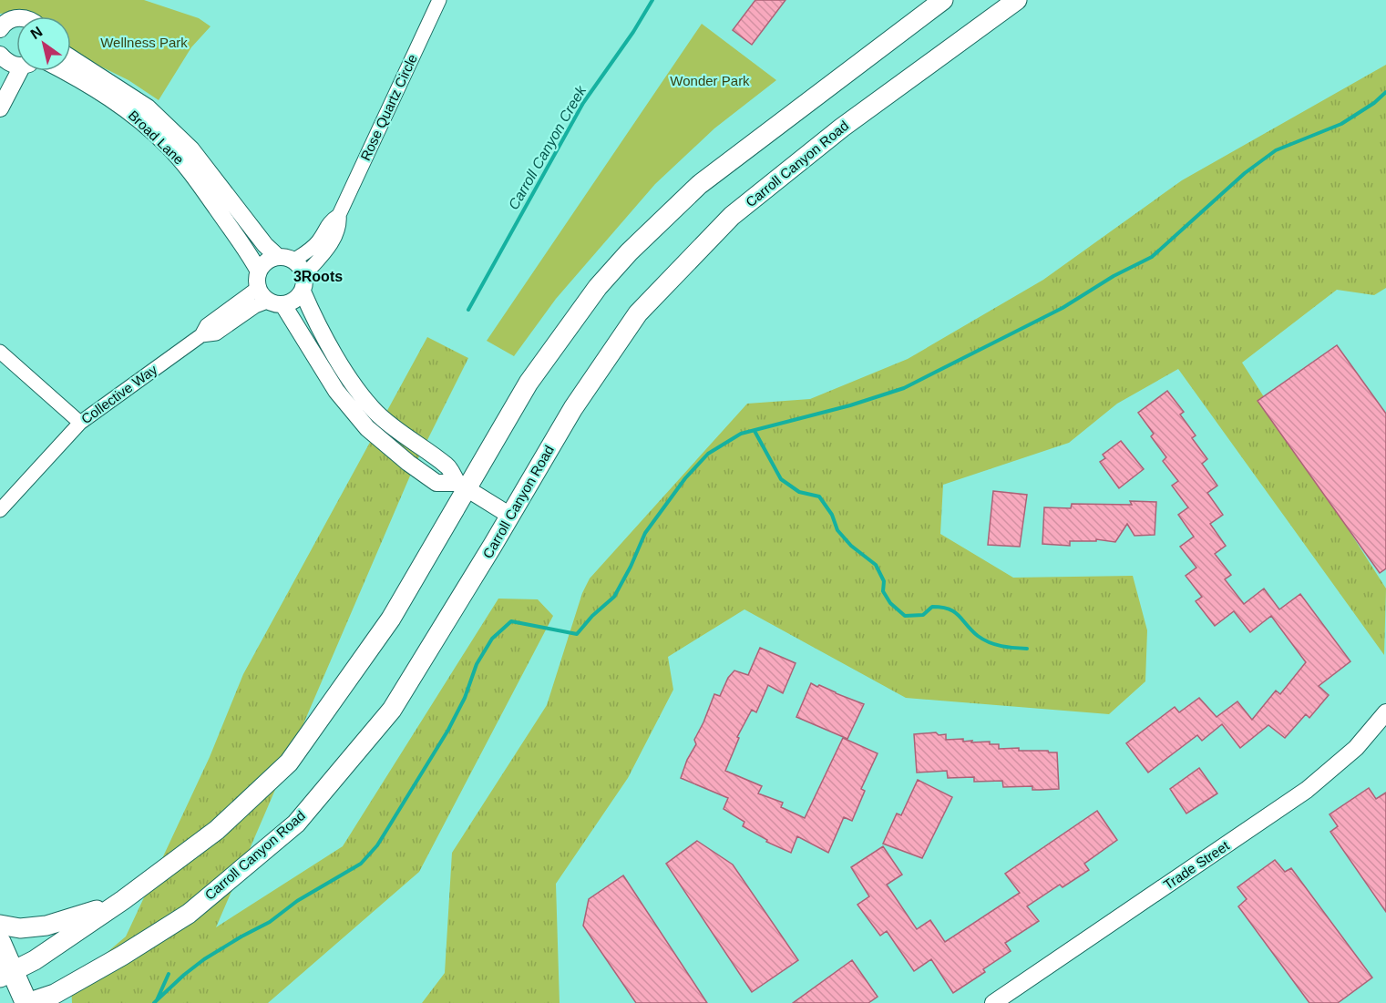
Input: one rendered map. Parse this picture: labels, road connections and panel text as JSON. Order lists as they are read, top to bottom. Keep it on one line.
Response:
{"streets":{"main road":["Carroll Canyon Road"],"street":["Rose Quartz Circle","Broad Lane","Collective Way","Trade Street"]},"crossings":[["Rose Quartz Circle","Broad Lane"],["Rose Quartz Circle","Collective Way"],["Broad Lane","Carroll Canyon Road"],["Broad Lane","Collective Way"]],"districts":["3Roots"],"water":["Carroll Canyon Creek"],"parks":["Wellness Park","Wonder Park"],"north":"top left"}
